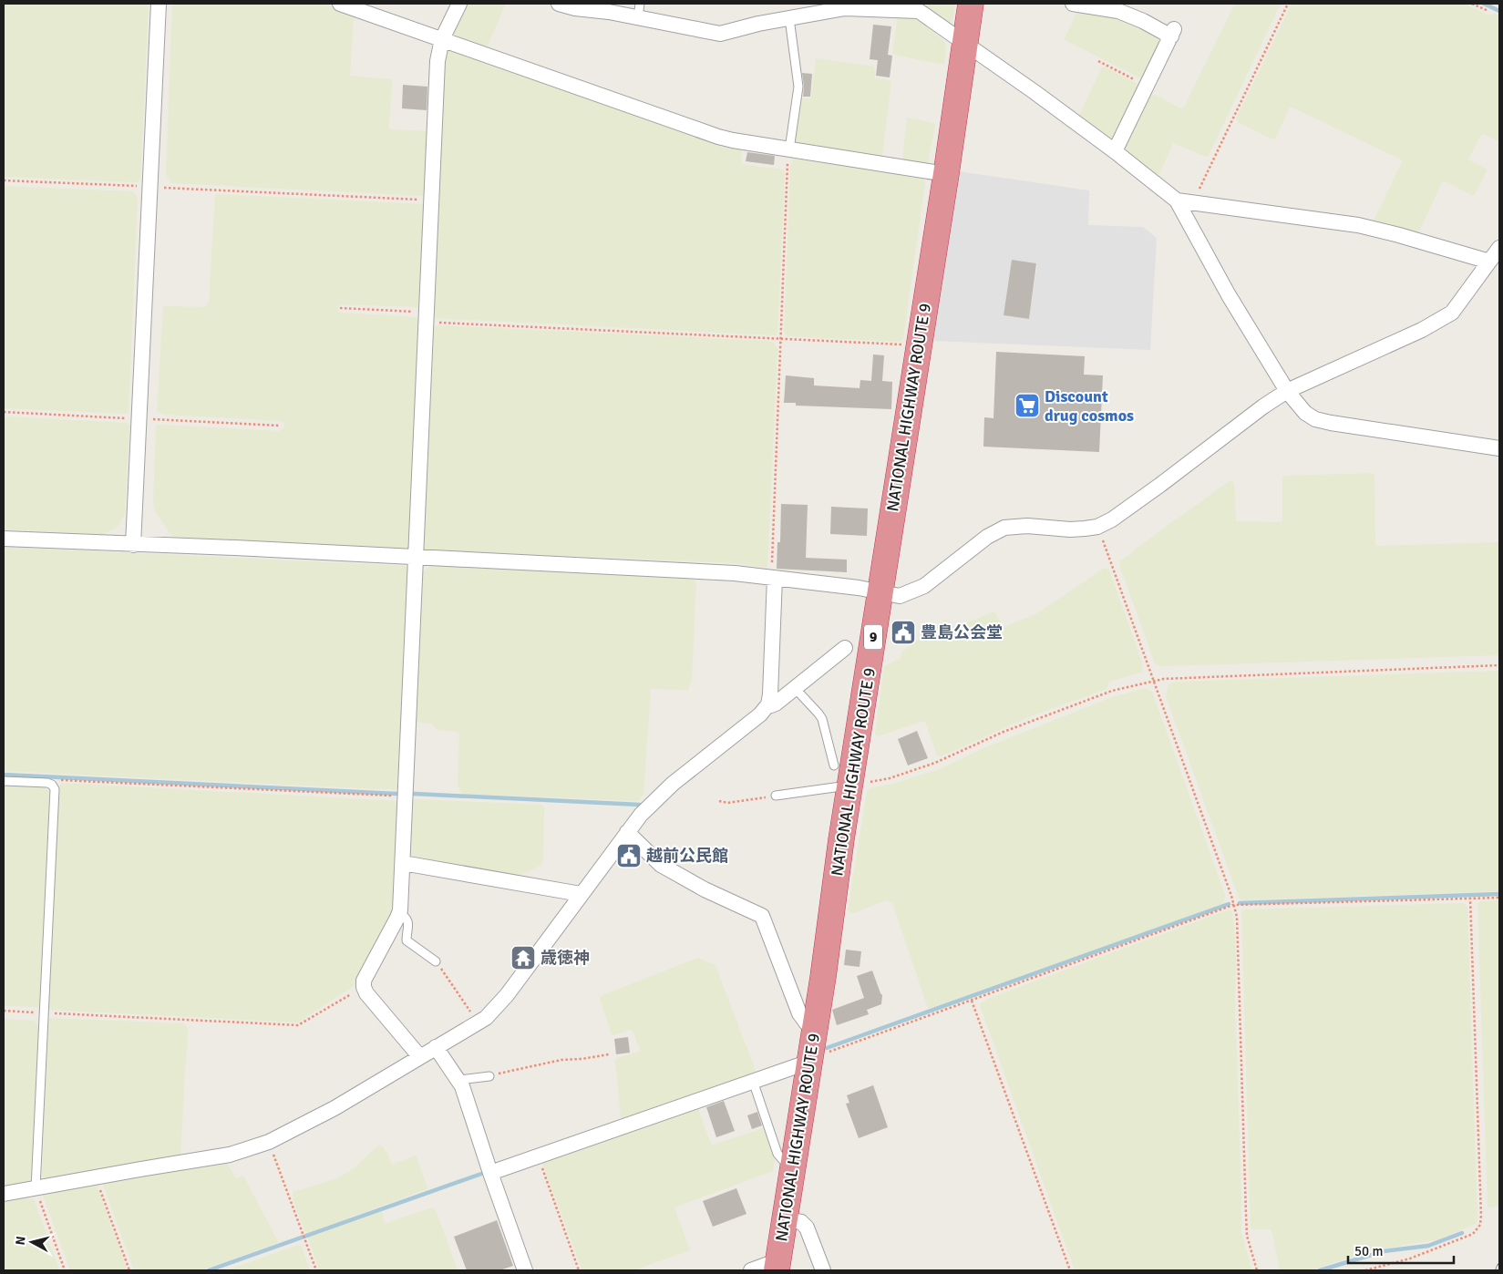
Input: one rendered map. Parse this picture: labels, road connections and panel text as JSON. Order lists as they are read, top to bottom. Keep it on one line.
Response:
{"streets":{"highway":["NATIONAL HIGHWAY ROUTE 9","9"]},"places":{"supermarket":["Discount drug cosmos"],"public building":["豊島公会堂","越前公民館"],"temple":["歳徳神"]},"scale_bar":"50 m","north":"left"}
